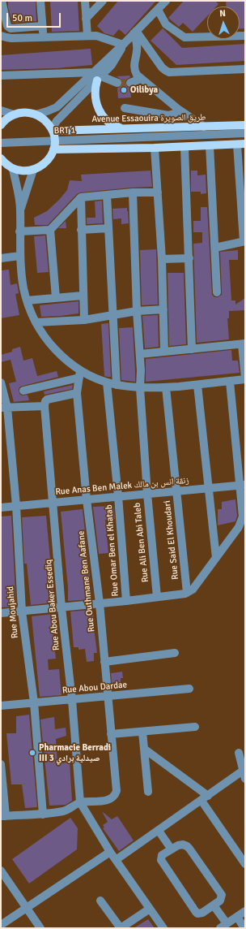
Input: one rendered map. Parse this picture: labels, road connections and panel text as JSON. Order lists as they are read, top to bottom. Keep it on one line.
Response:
{"streets":{"main road":["Avenue Essaouira طريق الصويرة"],"street":["BRT 1","Rue Anas Ben Malek زنقة انس بن مالك","Rue Said El Khoudari","Rue Ali Ben Abi Taleb","Rue Omar Ben el Khatab","Rue Outhmane Ben Aafane","Rue Abou Baker Essediq","Rue Moujahid","Rue Abou Dardae"]},"crossings":[["Rue Anas Ben Malek زنقة انس بن مالك","Rue Said El Khoudari"],["Rue Anas Ben Malek زنقة انس بن مالك","Rue Ali Ben Abi Taleb"],["Rue Anas Ben Malek زنقة انس بن مالك","Rue Omar Ben el Khatab"],["Rue Anas Ben Malek زنقة انس بن مالك","Rue Outhmane Ben Aafane"],["Rue Anas Ben Malek زنقة انس بن مالك","Rue Abou Baker Essediq"],["Rue Anas Ben Malek زنقة انس بن مالك","Rue Moujahid"],["Rue Outhmane Ben Aafane","Rue Abou Baker Essediq"],["Rue Outhmane Ben Aafane","Rue Abou Dardae"],["Rue Abou Baker Essediq","Rue Abou Dardae"],["Rue Moujahid","Rue Abou Dardae"]],"places":["Oilibya","Pharmacie Berradi III صيدلية برادي 3"],"scale_bar":"50 m","north":"top"}
